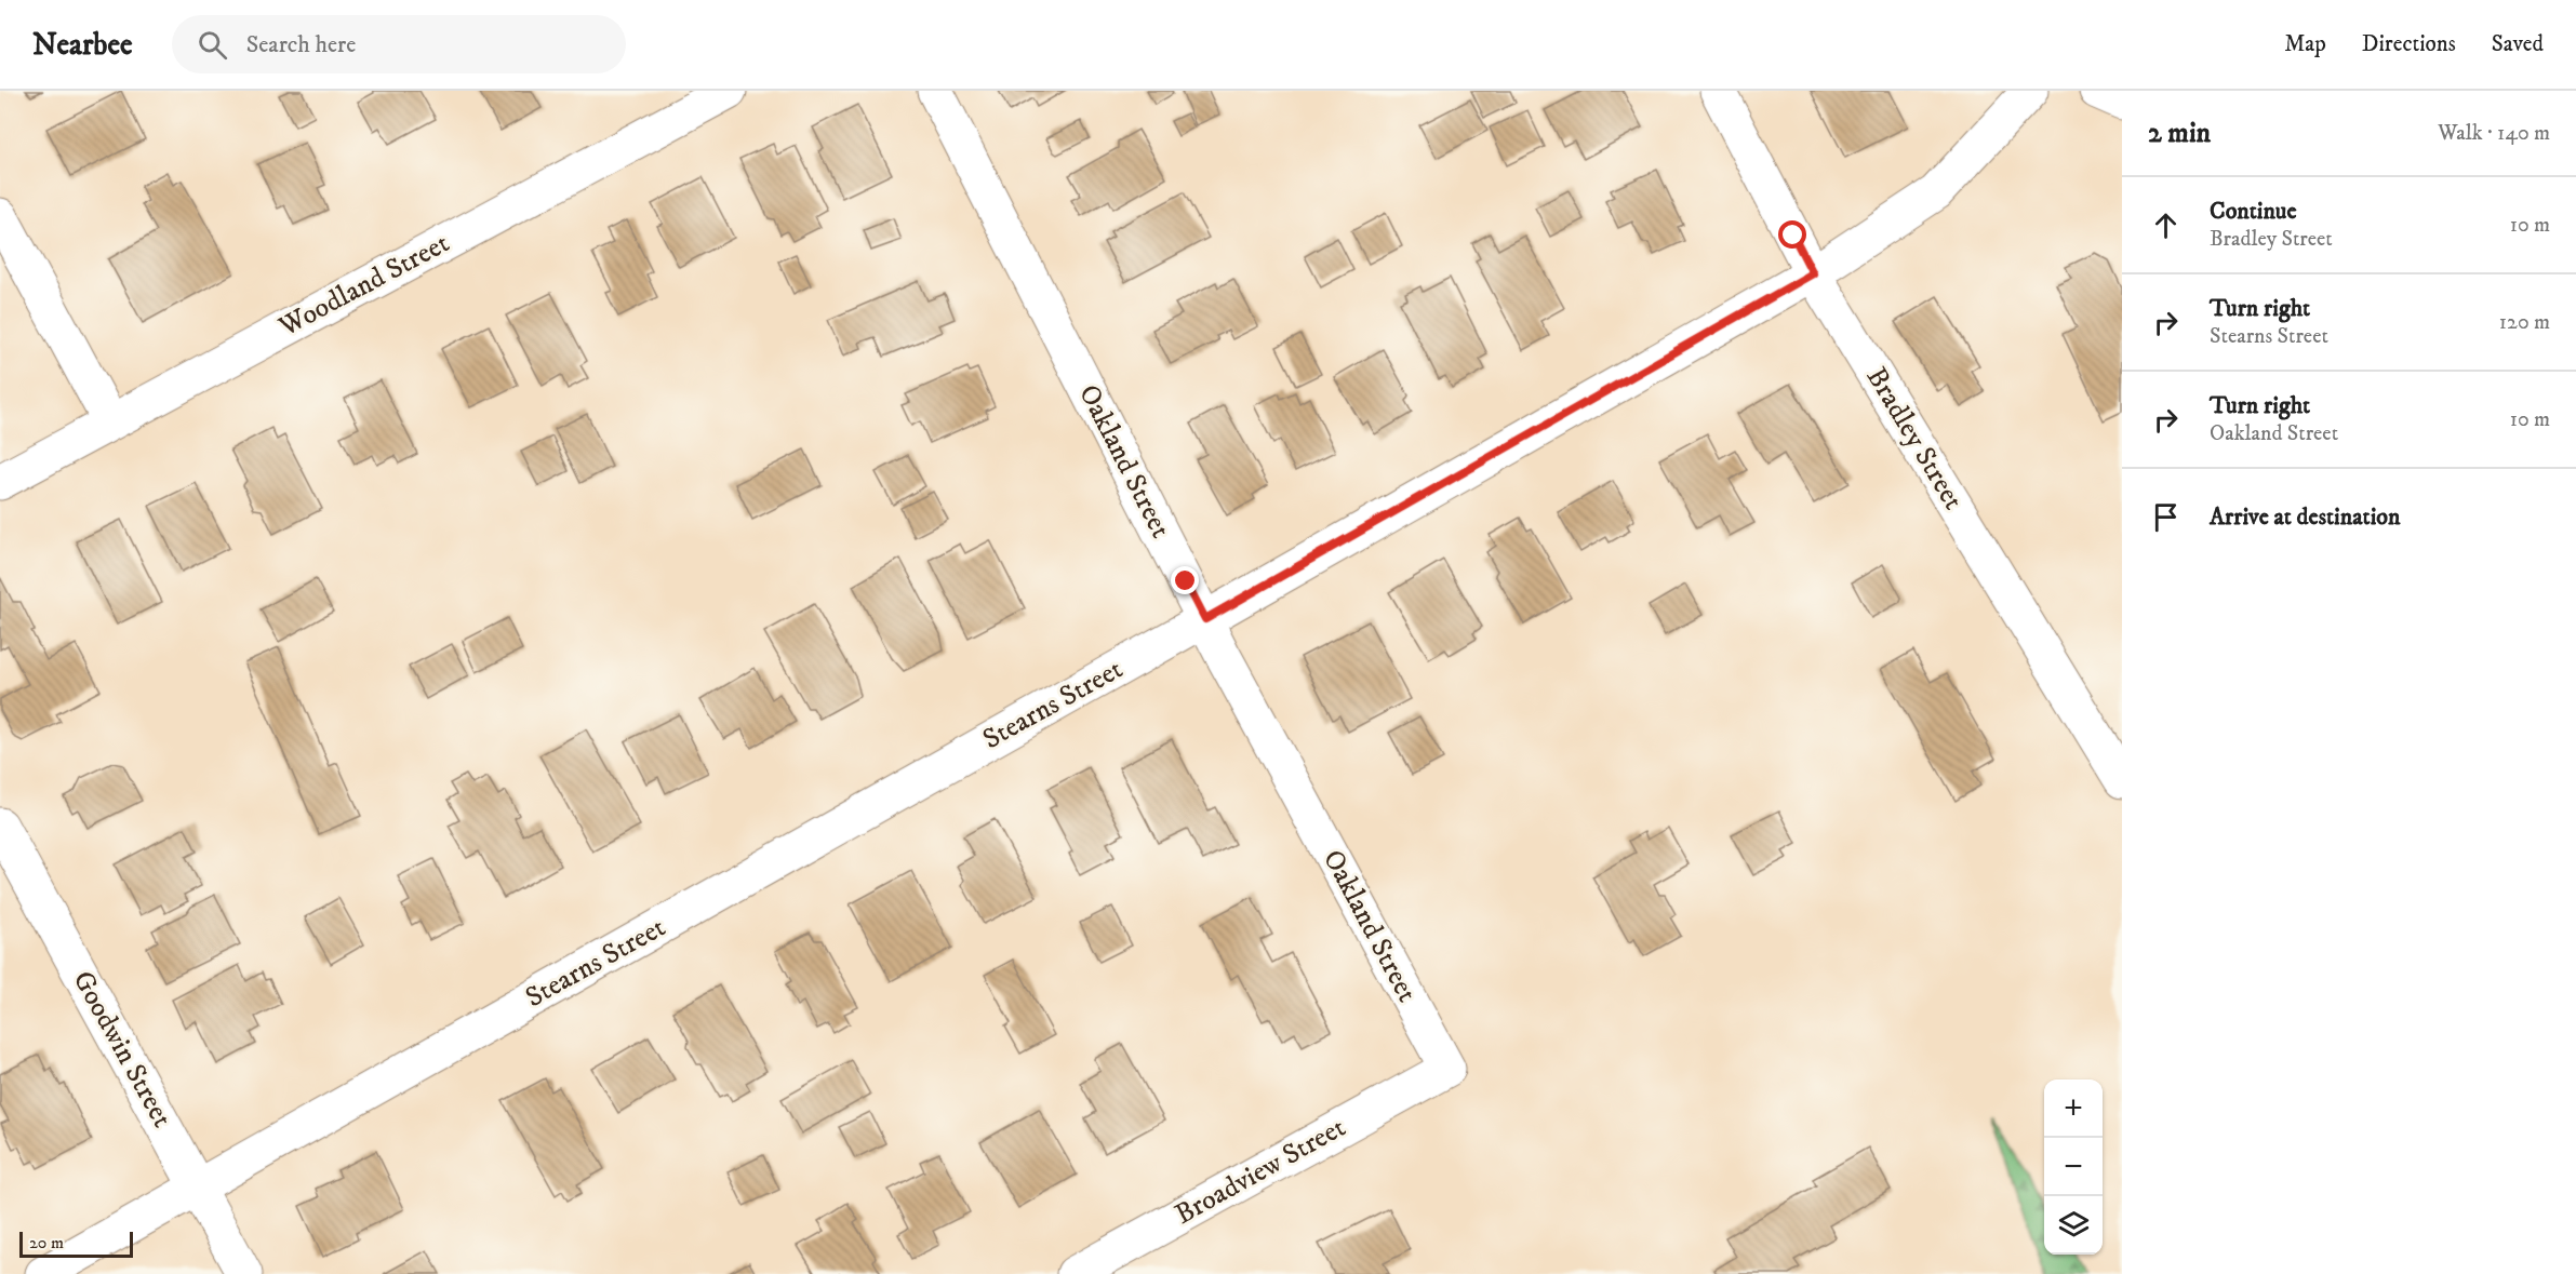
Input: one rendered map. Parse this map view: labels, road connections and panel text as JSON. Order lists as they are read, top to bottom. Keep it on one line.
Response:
{"streets":{"street":["Woodland Street","Bradley Street","Oakland Street","Stearns Street","Goodwin Street","Broadview Street"]},"crossings":[["Bradley Street","Stearns Street"],["Oakland Street","Stearns Street"],["Oakland Street","Broadview Street"],["Stearns Street","Goodwin Street"]],"scale_bar":"20 m","page":{"header":"Nearbee","search":"Search here","nav":["Map","Directions","Saved"],"heading":["2 min","Walk · 140 m"],"list":[["Continue","Bradley Street","10 m"],["Turn right","Stearns Street","120 m"],["Turn right","Oakland Street","10 m"],"Arrive at destination"],"map_buttons":["+","−"],"scale":"20 m"}}
